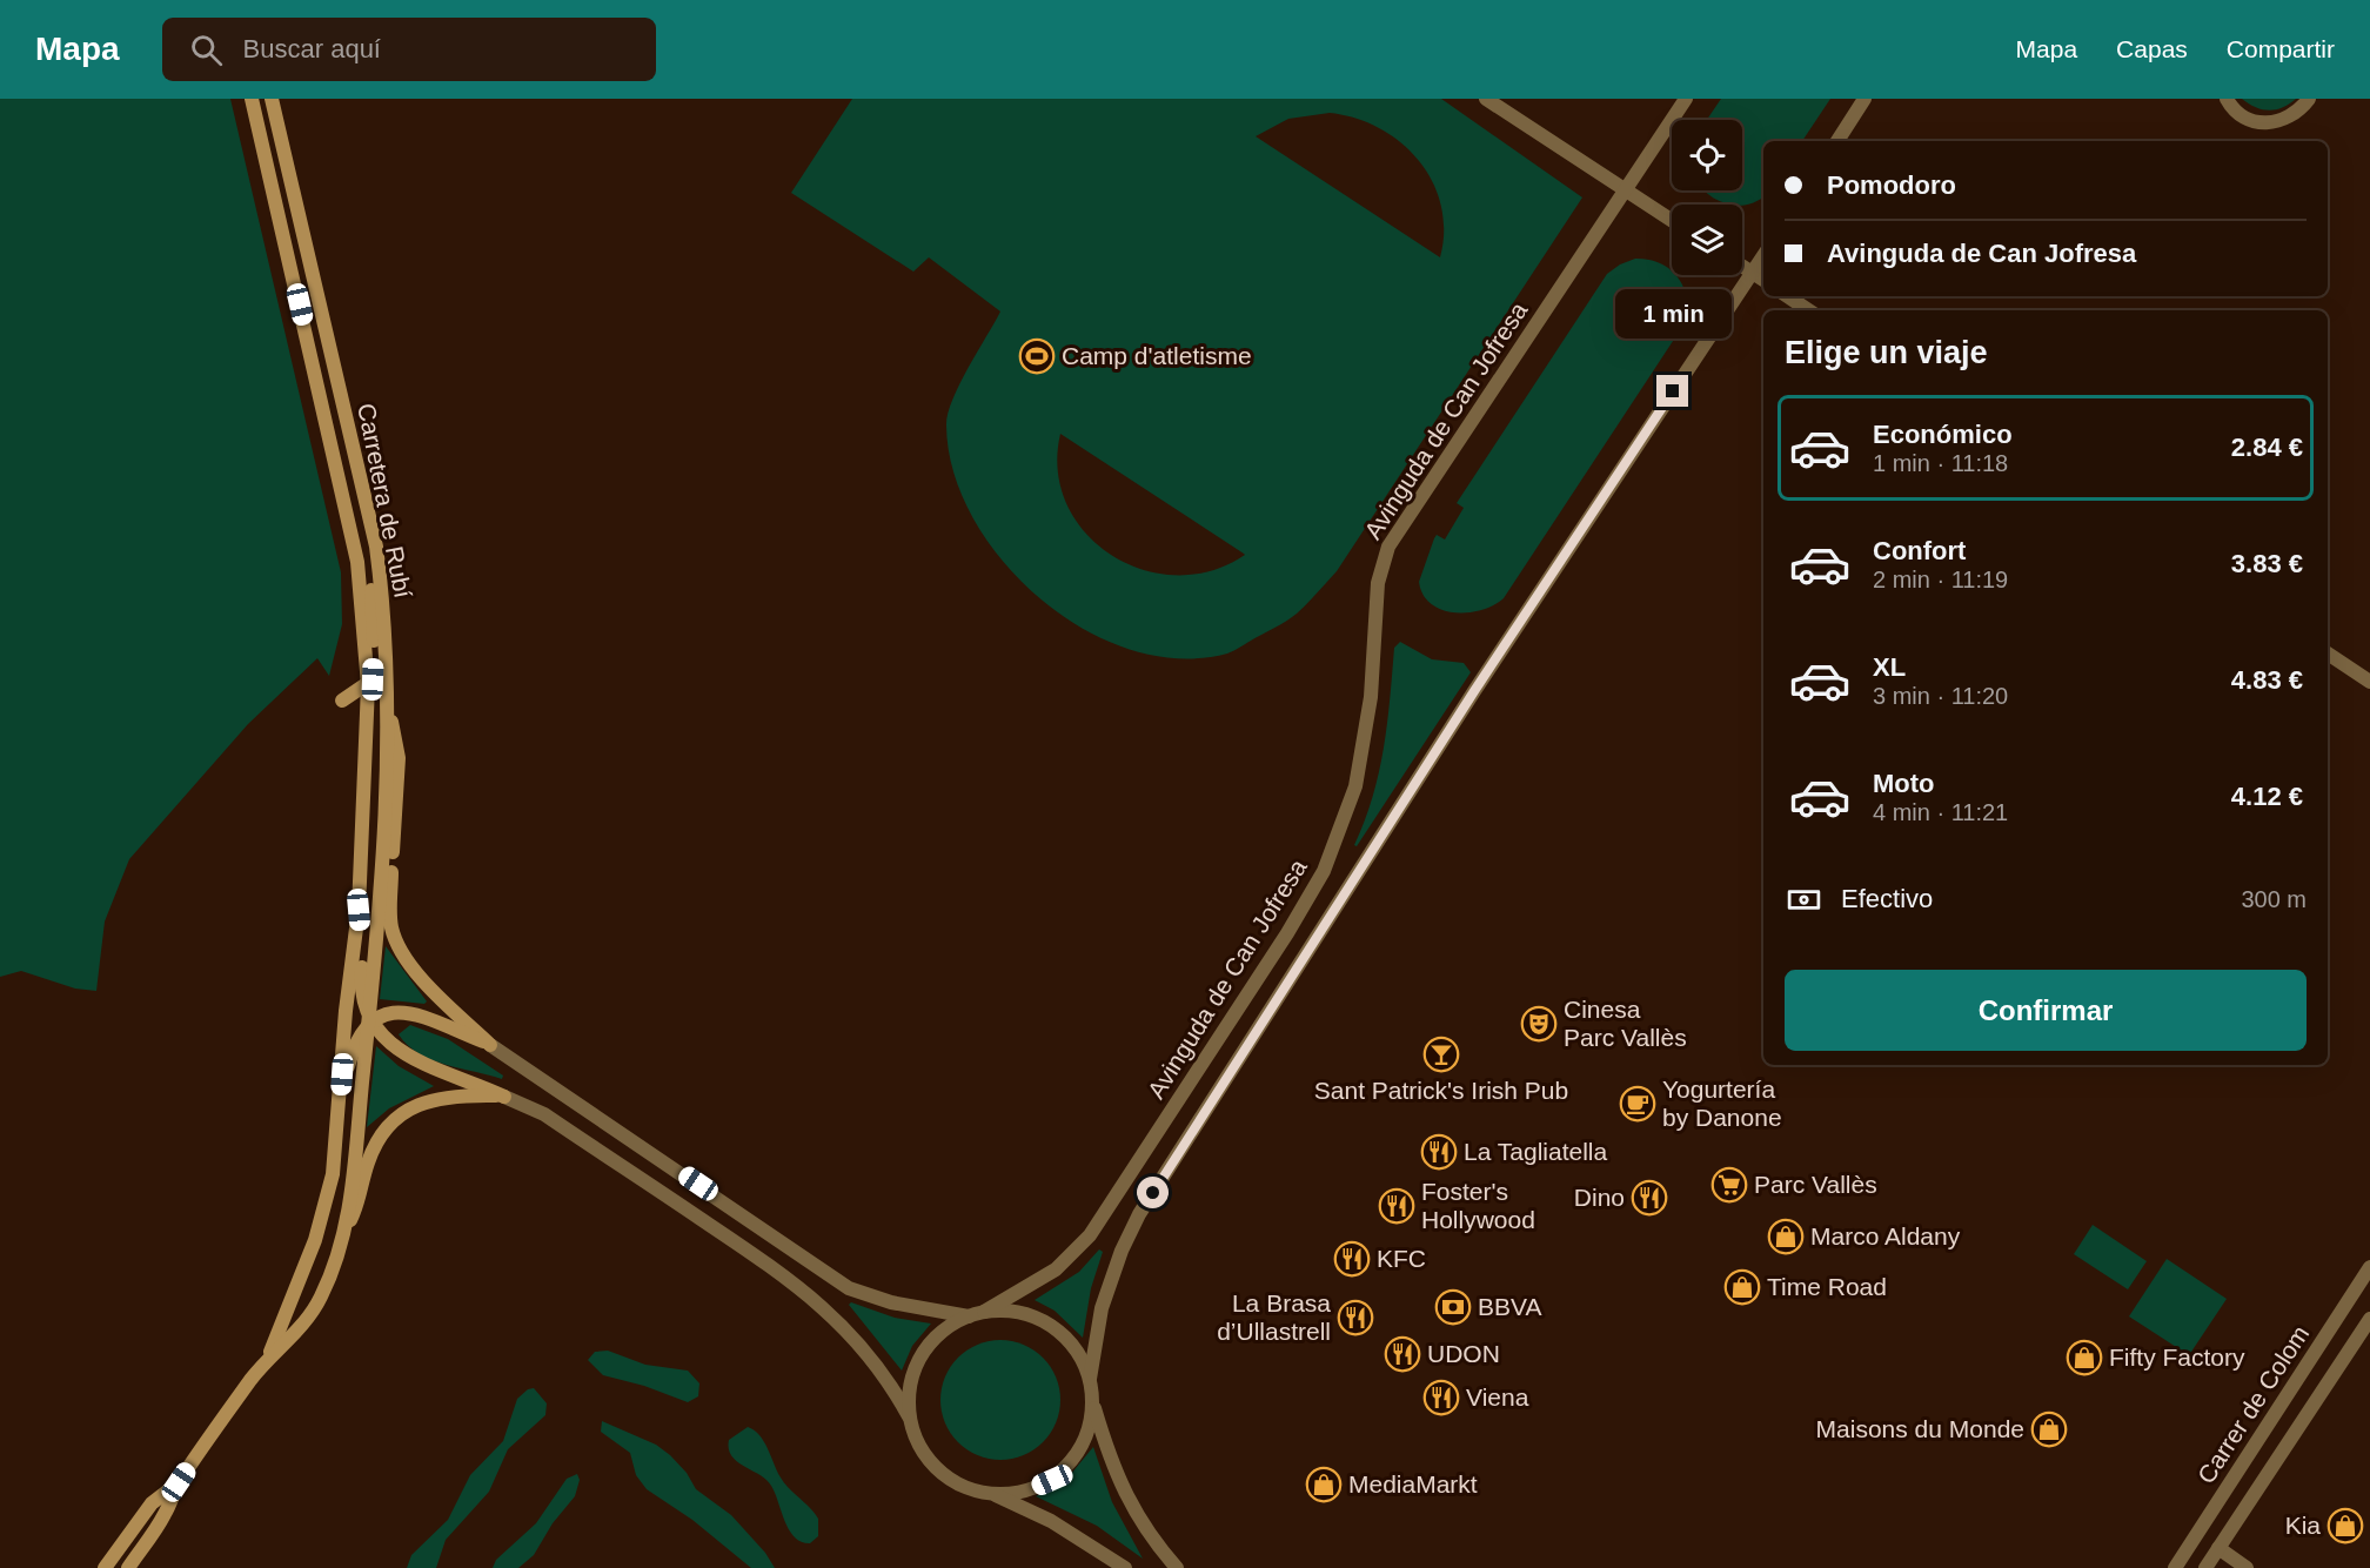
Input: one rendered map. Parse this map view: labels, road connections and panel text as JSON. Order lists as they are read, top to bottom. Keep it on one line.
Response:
{"streets":{"main road":["Carretera de Rubí"],"street":["Avinguda de Can Jofresa","Carrer de Colom"]},"places":{"sports":["Camp d'atletisme"],"theatre":["Cinesa Parc Vallès"],"bar":["Sant Patrick's Irish Pub"],"cafe":["Yogurtería by Danone"],"restaurant":["La Tagliatella","Dino","Foster's Hollywood","KFC","La Brasa d’Ullastrell","UDON","Viena"],"supermarket":["Parc Vallès"],"shop":["Marco Aldany","Time Road","Fifty Factory","Maisons du Monde","MediaMarkt","Kia"],"bank":["BBVA"]},"page":{"header":"Mapa","search":"Buscar aquí","nav":["Mapa","Capas","Compartir"],"banner":["Pomodoro","Avinguda de Can Jofresa"],"bubble":"1 min","heading":"Elige un viaje","list":[{"name":"Económico","note":"1 min · 11:18","value":"2.84 €"},{"name":"Confort","note":"2 min · 11:19","value":"3.83 €"},{"name":"XL","note":"3 min · 11:20","value":"4.83 €"},{"name":"Moto","note":"4 min · 11:21","value":"4.12 €"}],"pay":["Efectivo","300 m"],"buttons":"Confirmar"}}
